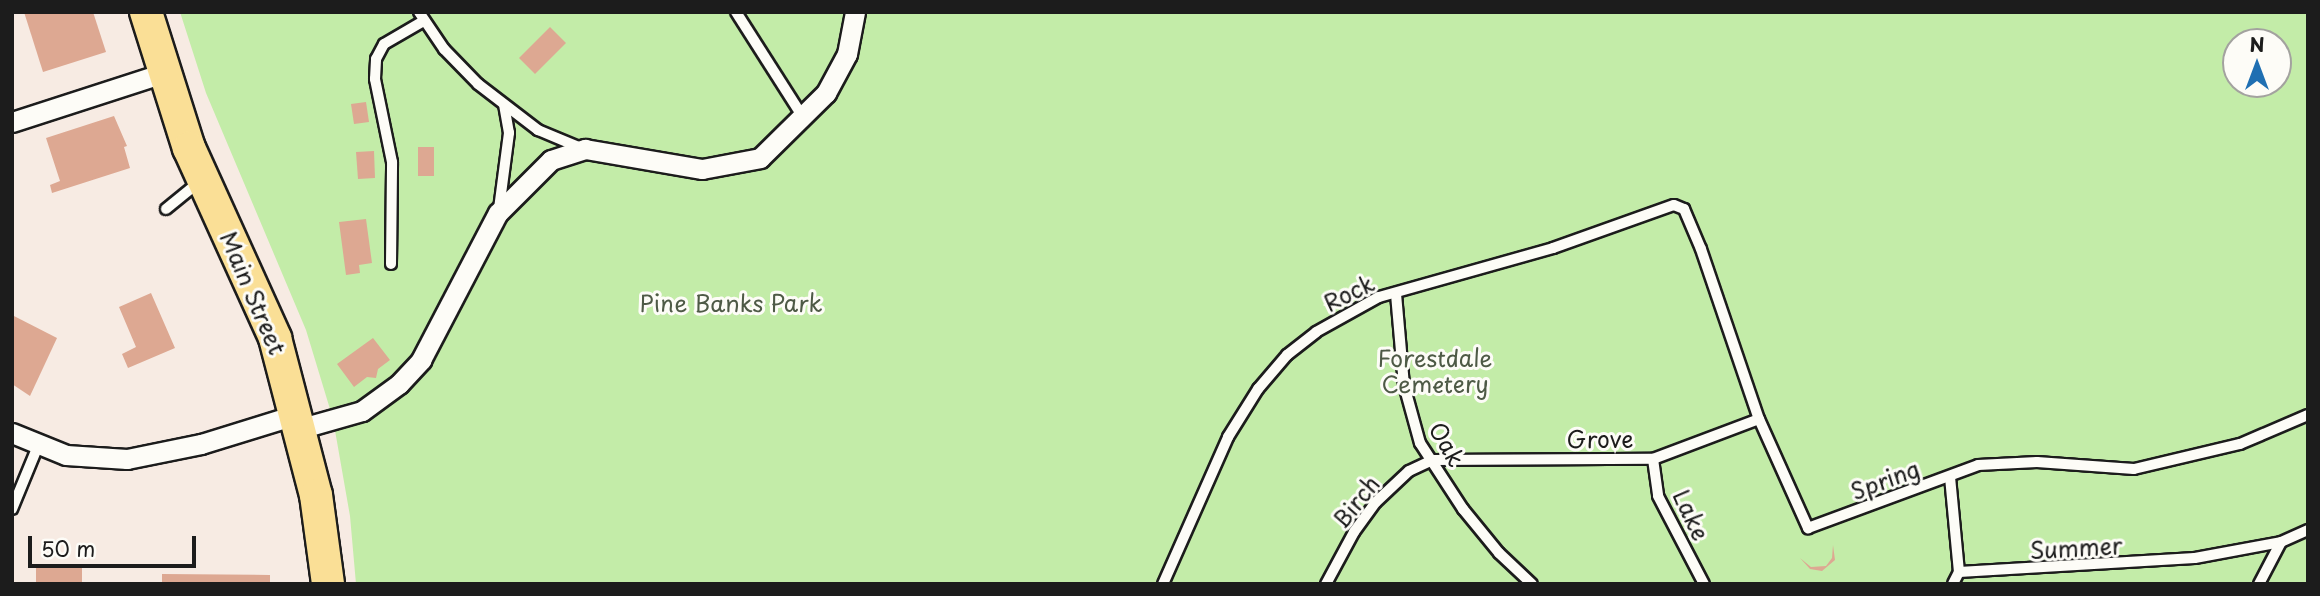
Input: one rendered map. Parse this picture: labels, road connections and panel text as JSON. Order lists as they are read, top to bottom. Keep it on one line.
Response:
{"streets":{"main road":["Main Street"],"lane":["Rock","Grove","Oak","Spring","Birch","Lake","Summer"]},"crossings":[["Rock","Oak"],["Rock","Spring"],["Grove","Oak"],["Grove","Spring"],["Grove","Birch"],["Grove","Lake"],["Oak","Birch"]],"parks":["Pine Banks Park","Forestdale Cemetery"],"scale_bar":"50 m","north":"top"}
